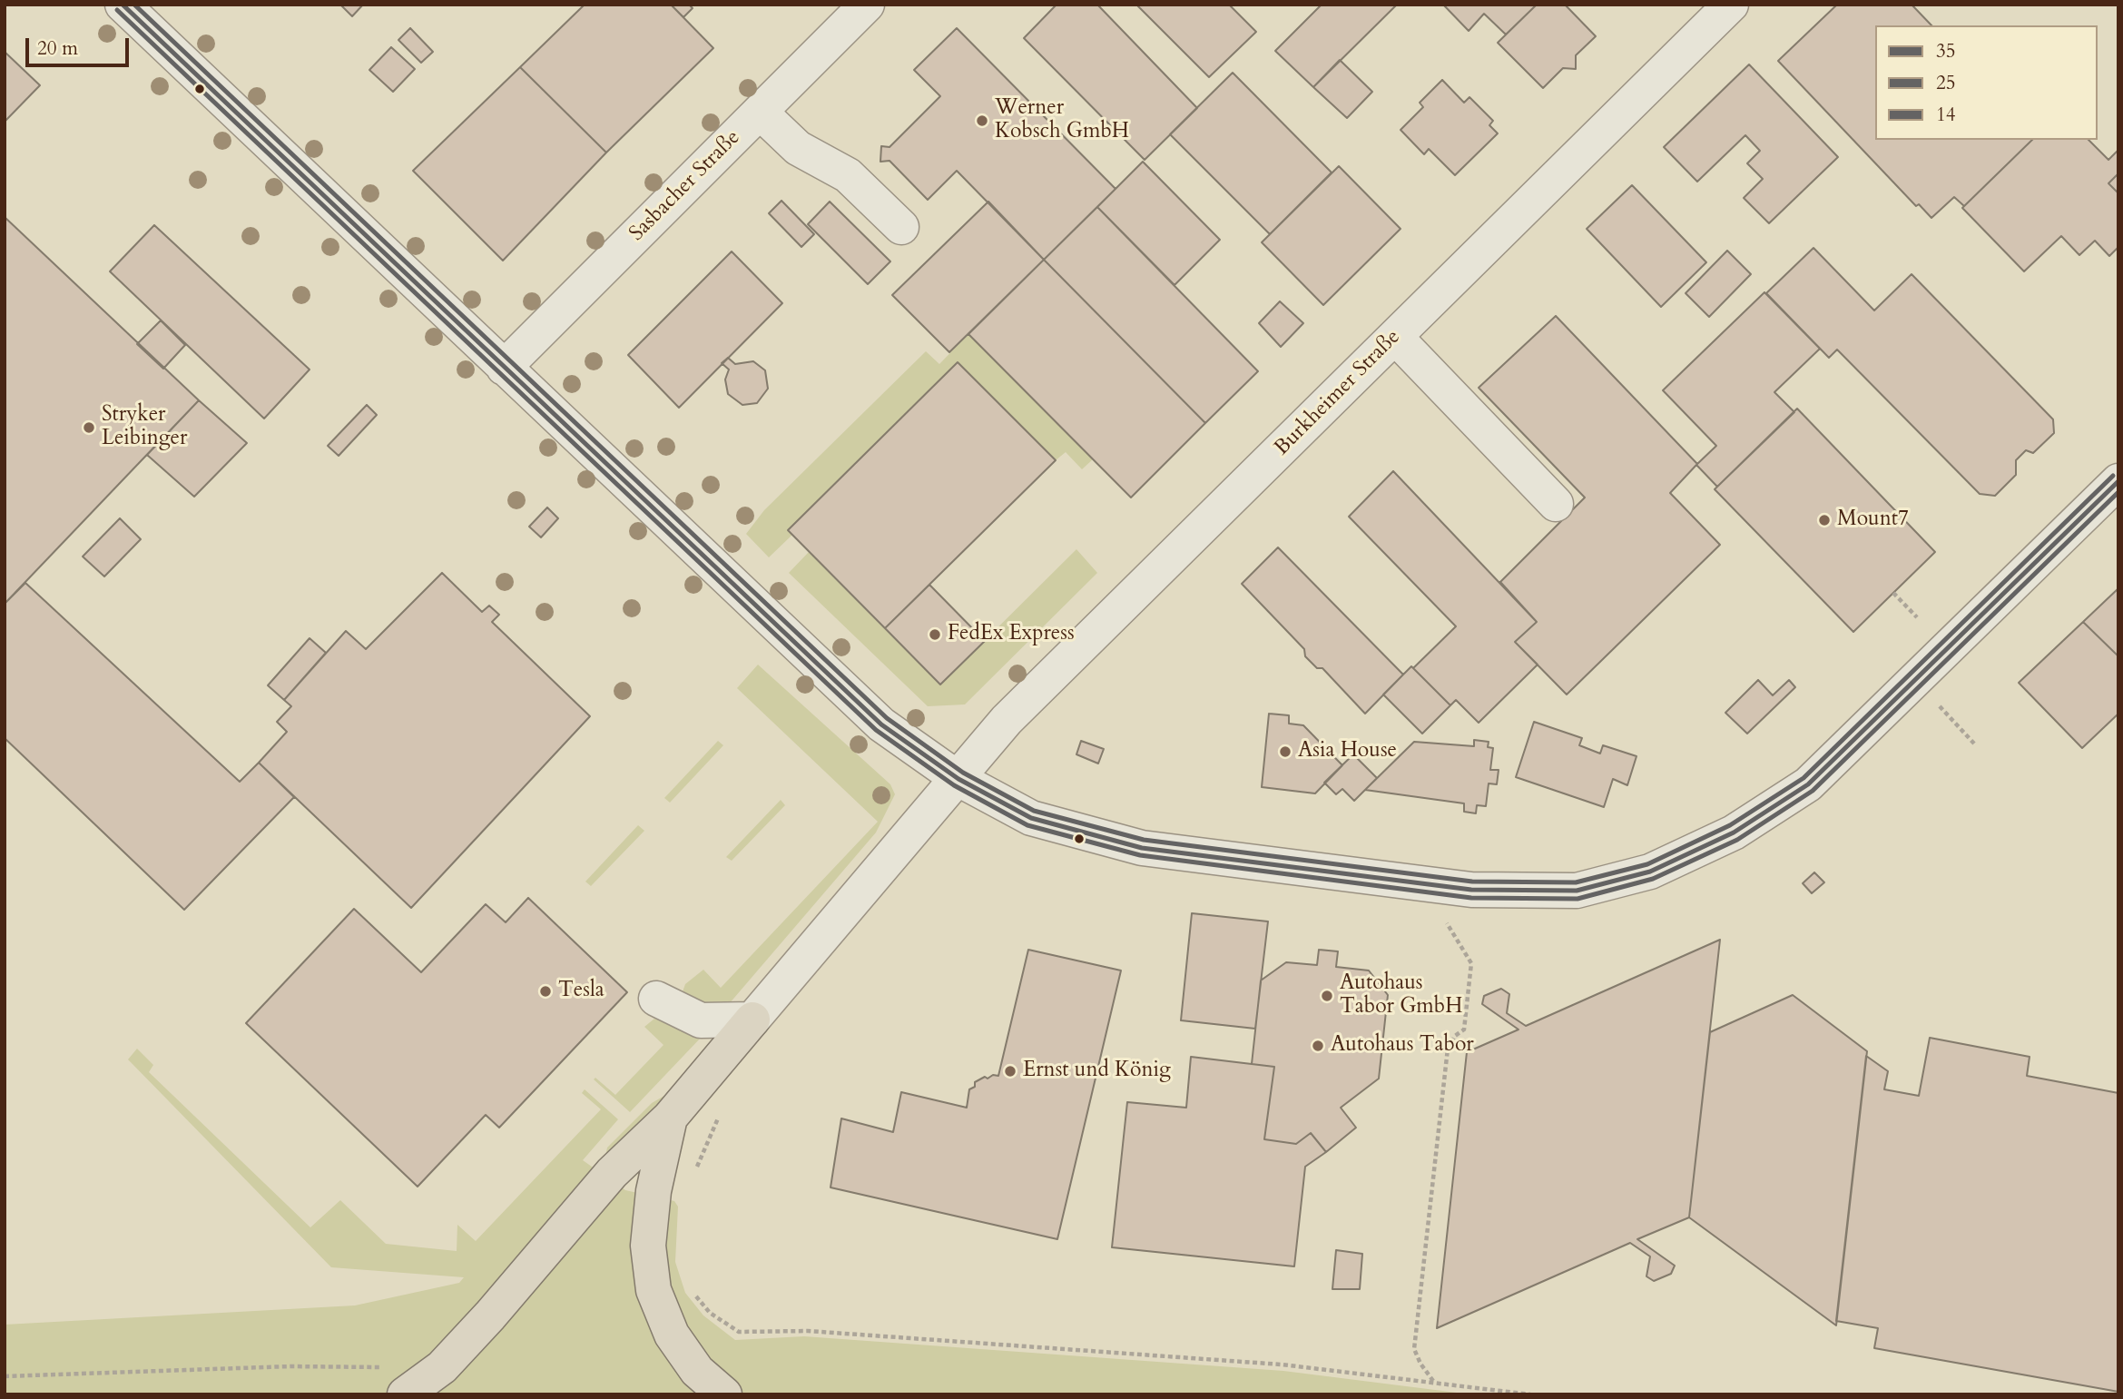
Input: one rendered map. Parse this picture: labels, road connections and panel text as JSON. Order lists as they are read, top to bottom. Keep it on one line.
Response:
{"streets":{"street":["Sasbacher Straße","Burkheimer Straße"]},"places":["Werner Kobsch GmbH","Stryker Leibinger","Mount7","FedEx Express","Asia House","Tesla","Autohaus Tabor GmbH","Autohaus Tabor","Ernst und König"],"lines":["transit line 35","transit line 14","transit line 25"],"legend":["35","25","14"],"scale_bar":"20 m"}
